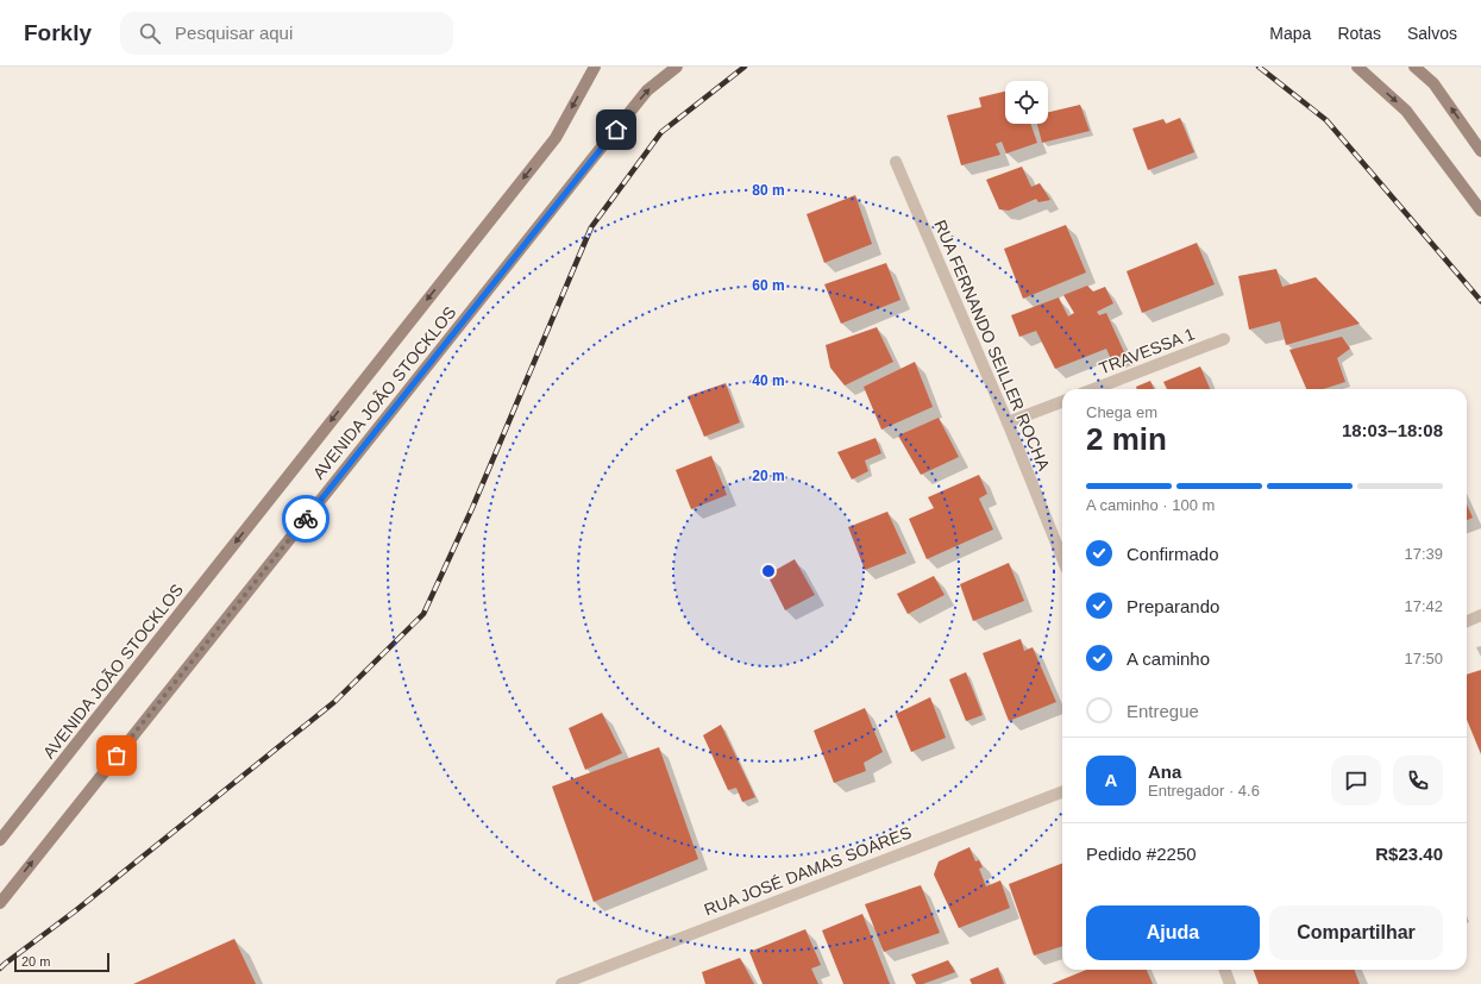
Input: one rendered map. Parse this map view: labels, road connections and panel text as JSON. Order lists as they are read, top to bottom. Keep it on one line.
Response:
{"streets":{"main road":["AVENIDA JOÃO STOCKLOS"],"street":["RUA FERNANDO SEILLER ROCHA","TRAVESSA 1","RUA JOSÉ DAMAS SOARES"]},"scale_bar":"20 m","page":{"header":"Forkly","search":"Pesquisar aqui","nav":["Mapa","Rotas","Salvos"],"heading":["2 min","Chega em","18:03–18:08"],"panel":["Ana","Entregador · 4.6","Pedido #2250","R$23.40"],"bar":"A caminho · 100 m","list":[["Confirmado","17:39"],["Preparando","17:42"],["A caminho","17:50"],"Entregue"],"round":"A","buttons":["Ajuda","Compartilhar"],"scale":"20 m"},"rings":["80 m","60 m","40 m","20 m"]}
